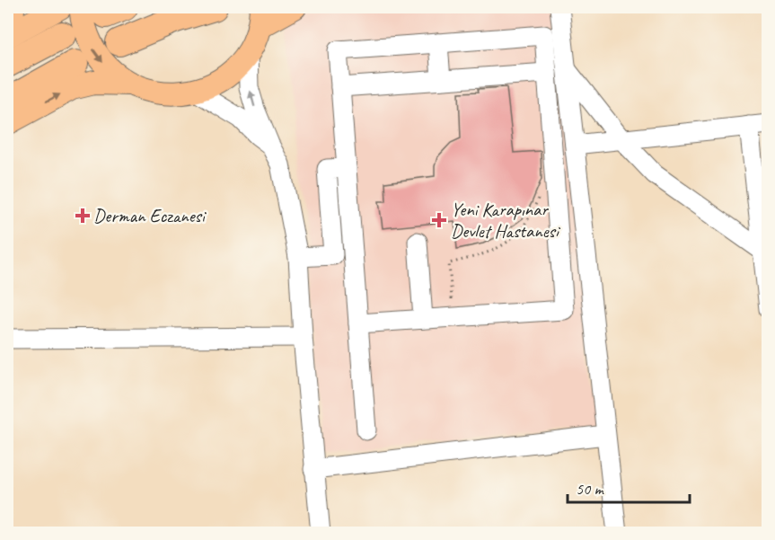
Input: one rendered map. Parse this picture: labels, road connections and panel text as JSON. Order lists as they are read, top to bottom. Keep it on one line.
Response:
{"places":{"health":["Derman Eczanesi","Yeni Karapınar Devlet Hastanesi"]},"scale_bar":"50 m"}
